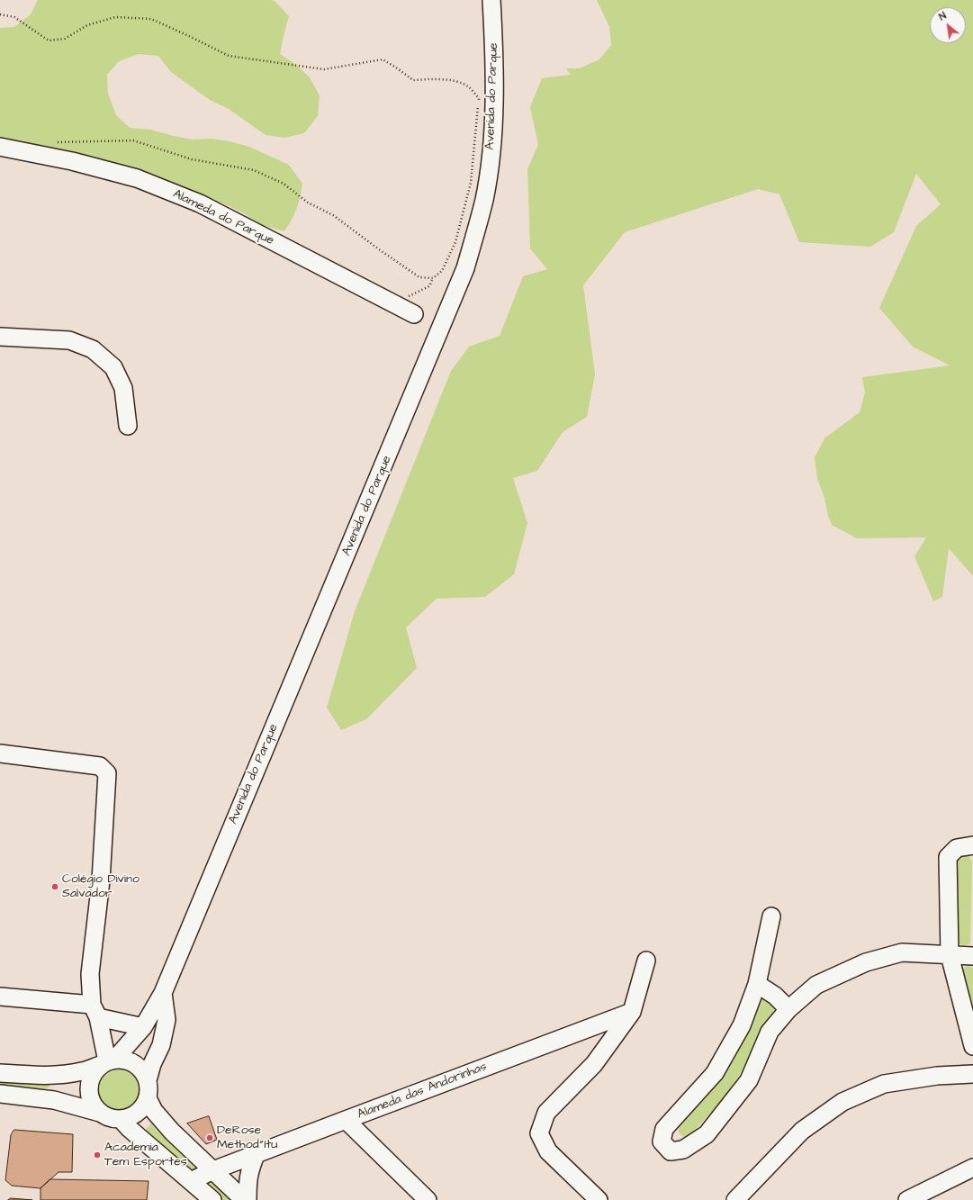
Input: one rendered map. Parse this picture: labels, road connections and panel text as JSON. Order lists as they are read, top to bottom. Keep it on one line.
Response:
{"streets":{"street":["Avenida do Parque","Alameda do Parque","Alameda das Andorinhas"]},"places":["Colégio Divino Salvador","DeRose Method Itu","Academia Tem Esportes"],"north":"top left"}
